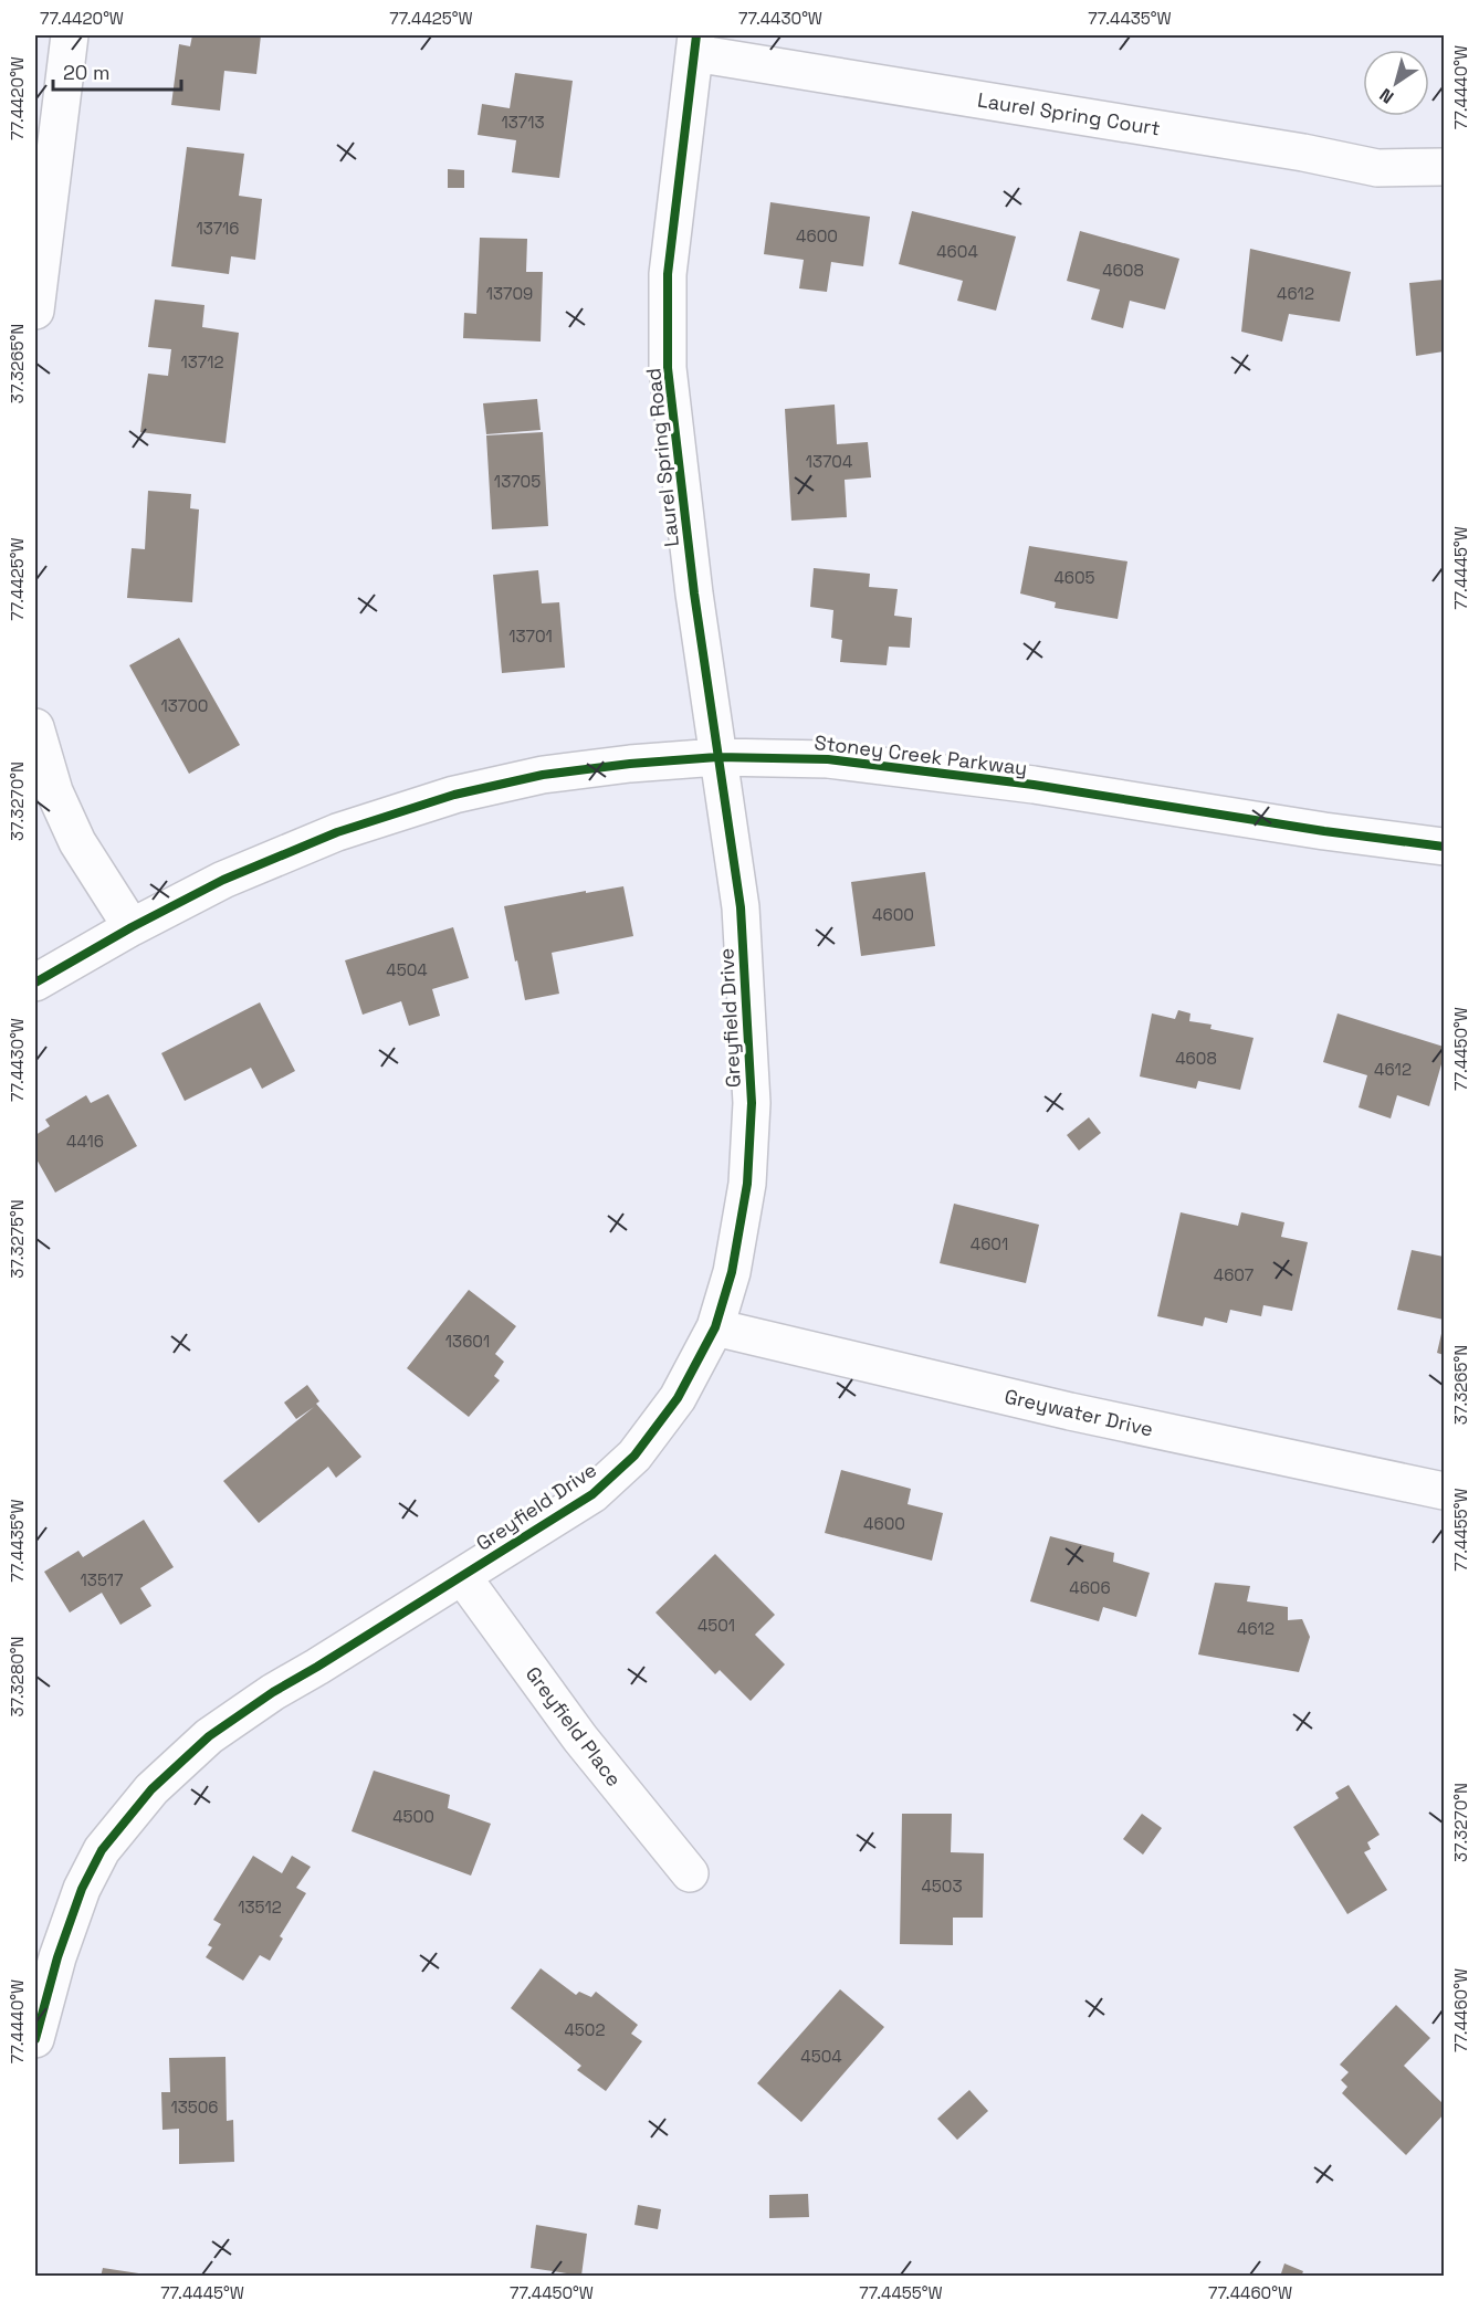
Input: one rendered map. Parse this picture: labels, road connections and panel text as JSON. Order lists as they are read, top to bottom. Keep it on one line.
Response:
{"streets":{"street":["Laurel Spring Court","Laurel Spring Road","Stoney Creek Parkway","Greyfield Drive","Greywater Drive","Greyfield Place"]},"crossings":[["Laurel Spring Court","Laurel Spring Road"],["Laurel Spring Road","Stoney Creek Parkway"],["Laurel Spring Road","Greyfield Drive"],["Stoney Creek Parkway","Greyfield Drive"],["Greyfield Drive","Greywater Drive"],["Greyfield Drive","Greyfield Place"]],"house_numbers":["13713","13716","4600","4604","4608","13709","4612","13712","13704","13705","4605","13701","13700","4600","4504","4608","4612","4416","4601","4607","13601","4600","13517","4606","4501","4612","4500","4503","13512","4502","4504","13506"],"scale_bar":"20 m","north":"bottom left","coordinates":["77.4420°W","77.4425°W","77.4430°W","77.4435°W","77.4440°W","37.3265°N","77.4445°W","37.3270°N","77.4450°W","37.3275°N","77.4455°W","37.3280°N","77.4460°W"]}
